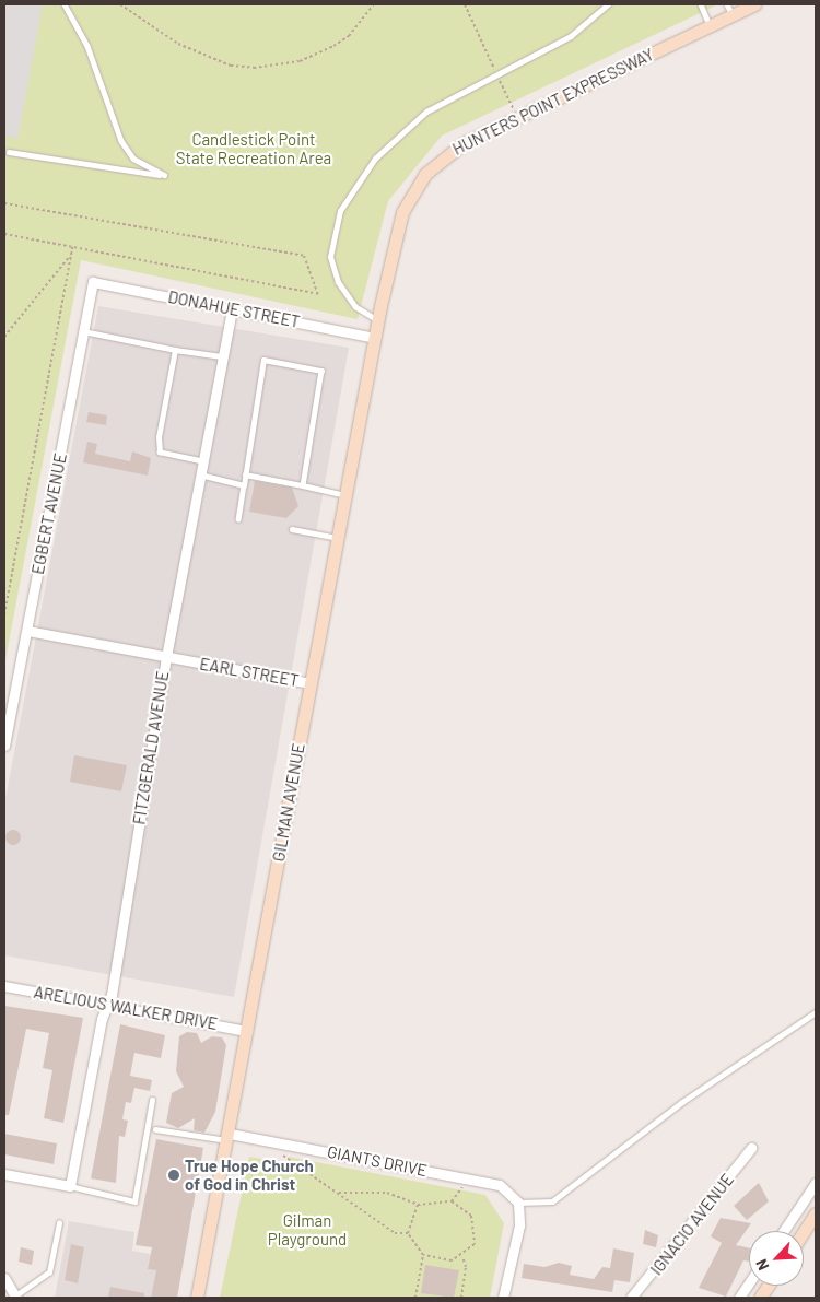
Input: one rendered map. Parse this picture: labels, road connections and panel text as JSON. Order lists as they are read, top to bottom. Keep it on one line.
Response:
{"streets":{"street":["HUNTERS POINT EXPRESSWAY","DONAHUE STREET","EGBERT AVENUE","EARL STREET","FITZGERALD AVENUE","GILMAN AVENUE","ARELIOUS WALKER DRIVE","GIANTS DRIVE","IGNACIO AVENUE"]},"crossings":[["HUNTERS POINT EXPRESSWAY","GILMAN AVENUE"],["DONAHUE STREET","EGBERT AVENUE"],["DONAHUE STREET","FITZGERALD AVENUE"],["DONAHUE STREET","GILMAN AVENUE"],["EGBERT AVENUE","EARL STREET"],["EARL STREET","FITZGERALD AVENUE"],["EARL STREET","GILMAN AVENUE"],["FITZGERALD AVENUE","ARELIOUS WALKER DRIVE"],["GILMAN AVENUE","ARELIOUS WALKER DRIVE"],["GILMAN AVENUE","GIANTS DRIVE"]],"parks":["Candlestick Point State Recreation Area","Gilman Playground"],"places":["True Hope Church of God in Christ"],"north":"bottom left"}
